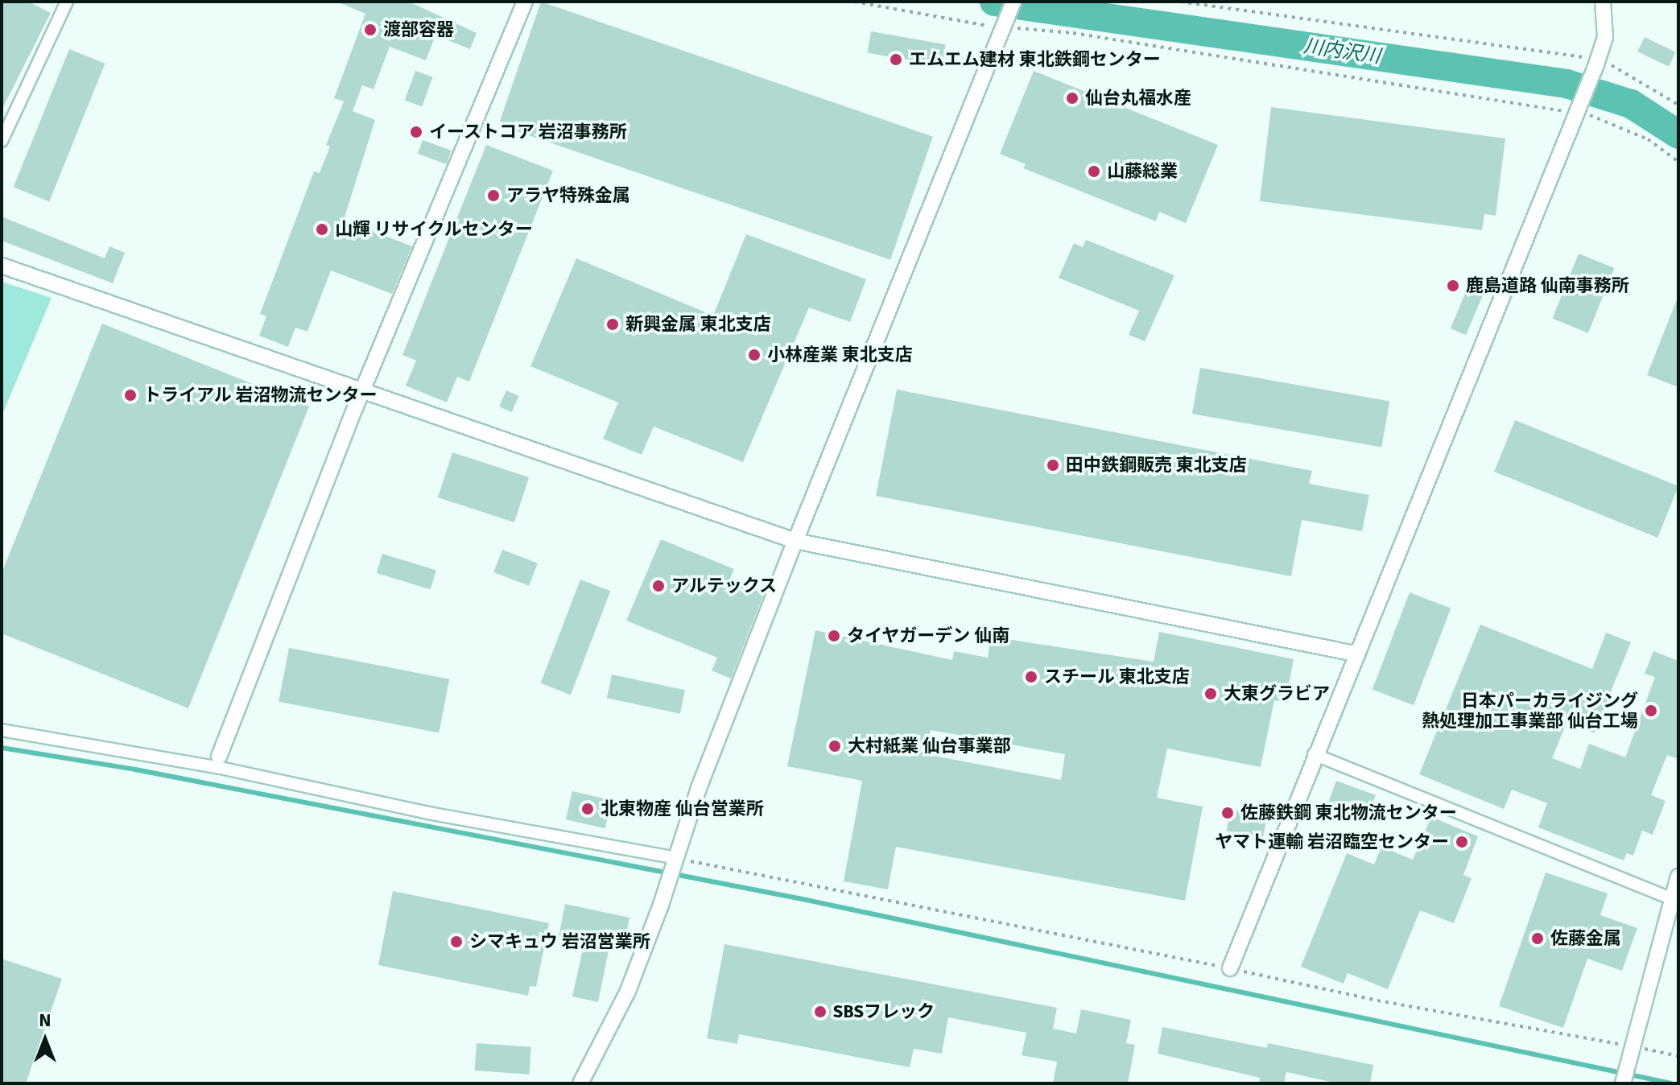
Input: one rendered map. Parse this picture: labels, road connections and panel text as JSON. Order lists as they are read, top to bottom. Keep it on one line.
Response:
{"water":["川内沢川"],"places":["渡部容器","エムエム建材 東北鉄鋼センター","仙台丸福水産","イーストコア 岩沼事務所","山藤総業","アラヤ特殊金属","山輝 リサイクルセンター","鹿島道路 仙南事務所","新興金属 東北支店","小林産業 東北支店","トライアル 岩沼物流センター","田中鉄鋼販売 東北支店","アルテックス","タイヤガーデン 仙南","スチール 東北支店","大東グラビア","日本パーカライジング 熱処理加工事業部 仙台工場","大村紙業 仙台事業部","北東物産 仙台営業所","佐藤鉄鋼 東北物流センター","ヤマト運輸 岩沼臨空センター","佐藤金属","シマキュウ 岩沼営業所","SBSフレック"],"north":"top"}
